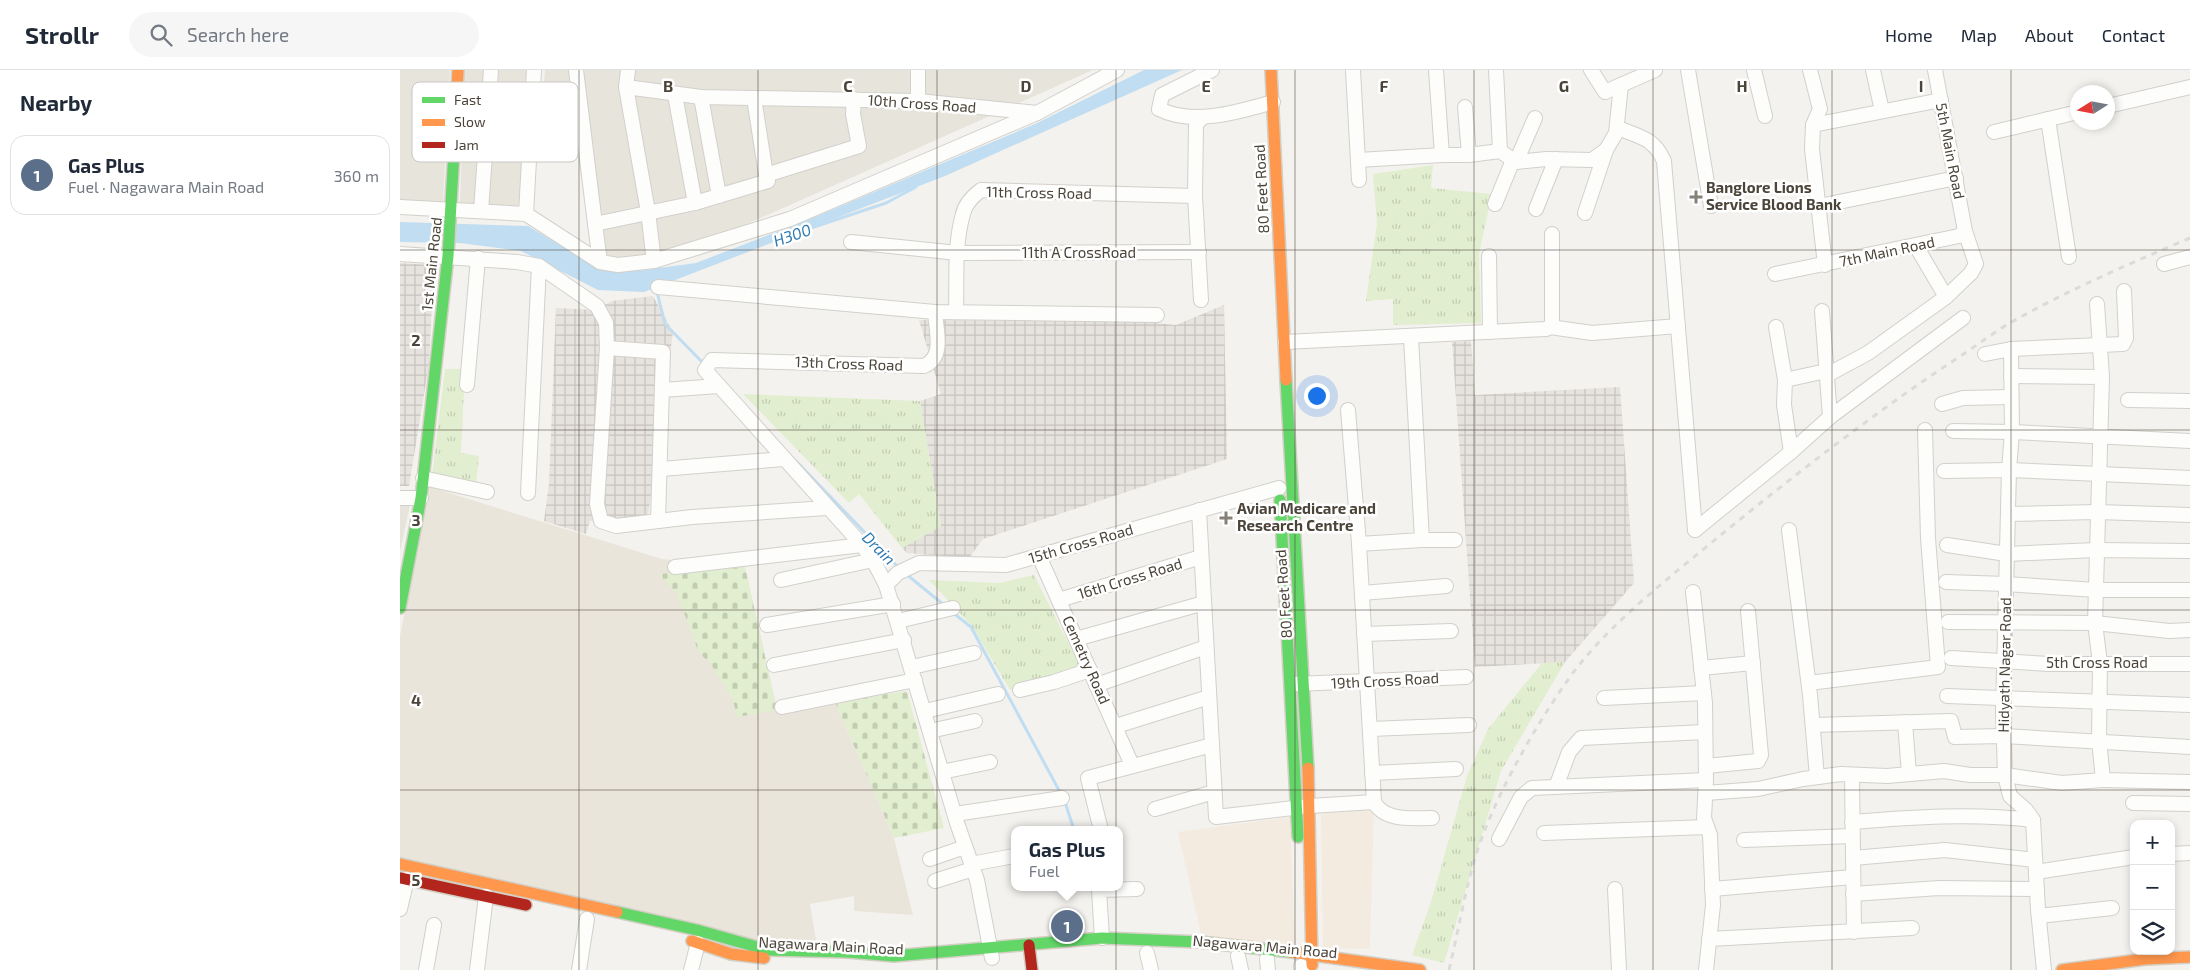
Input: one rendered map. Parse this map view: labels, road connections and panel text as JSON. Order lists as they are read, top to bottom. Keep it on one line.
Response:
{"streets":{"main road":["80 Feet Road","1st Main Road","Nagawara Main Road"],"street":["10th Cross Road","5th Main Road","11th Cross Road","7th Main Road","11th A CrossRoad","13th Cross Road","15th Cross Road","16th Cross Road","Cemetry Road","5th Cross Road","Hidyath Nagar Road","19th Cross Road"]},"crossings":[["5th Main Road","7th Main Road"],["80 Feet Road","15th Cross Road"],["80 Feet Road","19th Cross Road"],["80 Feet Road","Nagawara Main Road"],["11th Cross Road","11th A CrossRoad"],["15th Cross Road","Cemetry Road"],["16th Cross Road","Cemetry Road"],["5th Cross Road","Hidyath Nagar Road"]],"water":["H300","Drain"],"places":{"health":["Banglore Lions Service Blood Bank","Avian Medicare and Research Centre"]},"legend":["Fast","Slow","Jam"],"north":"left","page":{"header":"Strollr","search":"Search here","nav":["Home","Map","About","Contact"],"heading":"Nearby","list":[{"mark":"1","name":"Gas Plus","note":"Fuel · Nagawara Main Road","value":"360 m"}],"map_buttons":["+","−"],"popup":["Gas Plus","Fuel"],"pins":"1"},"grid":{"columns":["B","C","D","E","F","G","H","I"],"rows":["2","3","4","5"]}}
